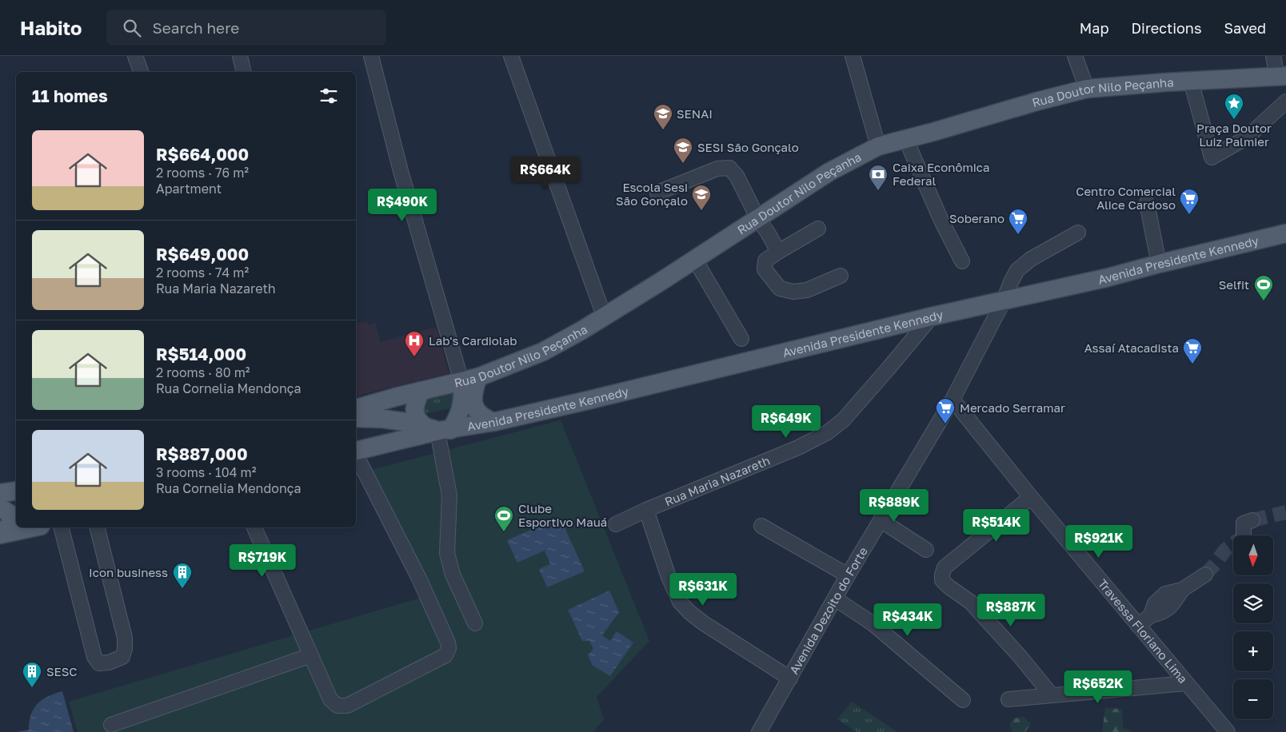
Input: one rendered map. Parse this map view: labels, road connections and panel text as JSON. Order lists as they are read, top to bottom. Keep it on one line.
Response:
{"streets":{"main road":["Rua Doutor Nilo Peçanha","Avenida Presidente Kennedy"],"street":["Rua Maria Nazareth","Avenida Dezoito do Forte","Travessa Floriano Lima"]},"crossings":[["Rua Doutor Nilo Peçanha","Avenida Presidente Kennedy"],["Avenida Presidente Kennedy","Rua Maria Nazareth"],["Avenida Presidente Kennedy","Avenida Dezoito do Forte"],["Avenida Dezoito do Forte","Travessa Floriano Lima"]],"places":{"place":["Praça Doutor Luiz Palmier"],"school or university":["SENAI","SESI São Gonçalo","Escola Sesi São Gonçalo"],"bank":["Caixa Econômica Federal"],"supermarket":["Centro Comercial Alice Cardoso","Soberano","Assaí Atacadista","Mercado Serramar"],"sports":["Selfit","Clube Esportivo Mauá"],"hospital":["Lab's Cardiolab"],"building":["Icon business","SESC"]},"north":"bottom","page":{"header":"Habito","search":"Search here","nav":["Map","Directions","Saved"],"heading":"11 homes","list":[{"name":"R$664,000","note":"2 rooms · 76 m² · Apartment"},{"name":"R$649,000","note":"2 rooms · 74 m² · Rua Maria Nazareth"},{"name":"R$514,000","note":"2 rooms · 80 m² · Rua Cornelia Mendonça"},{"name":"R$887,000","note":"3 rooms · 104 m² · Rua Cornelia Mendonça"}],"price":["R$664K","R$490K","R$649K","R$889K","R$514K","R$921K","R$719K","R$631K","R$887K","R$434K","R$652K"],"map_buttons":["+","−"]}}
